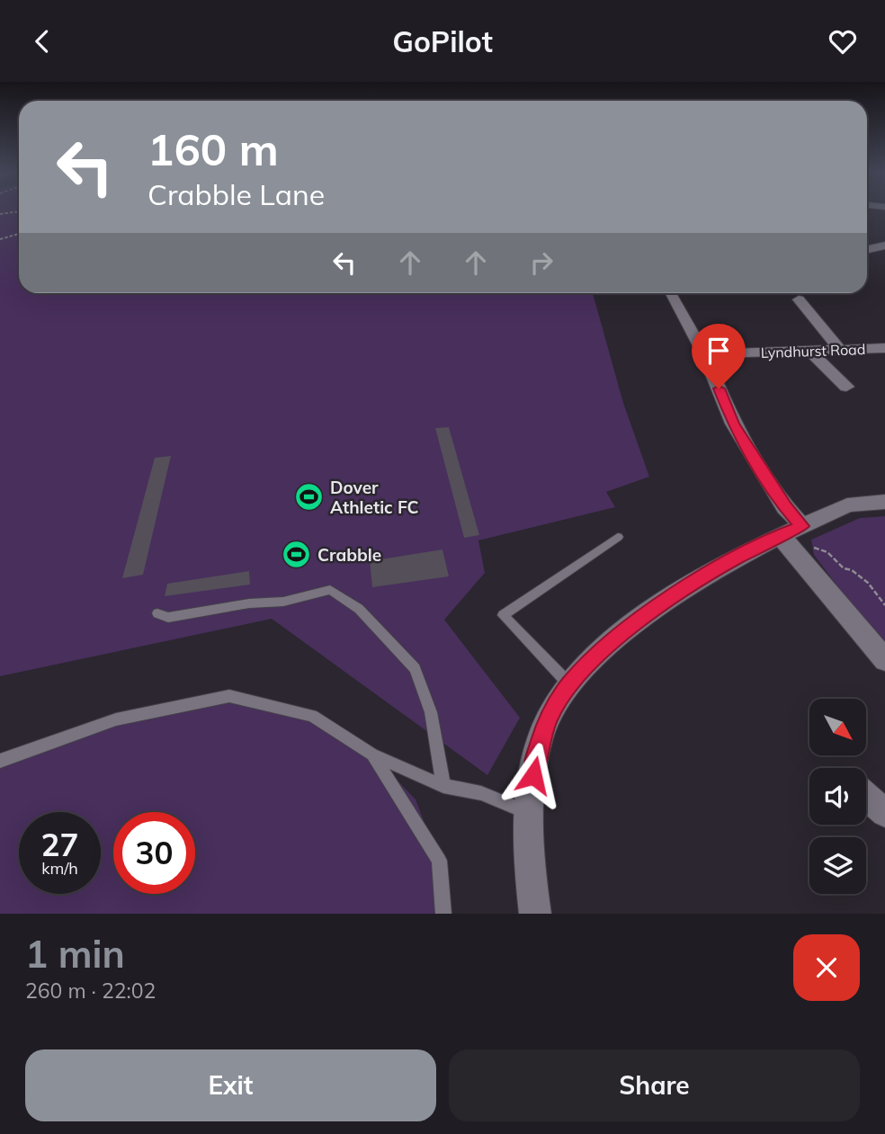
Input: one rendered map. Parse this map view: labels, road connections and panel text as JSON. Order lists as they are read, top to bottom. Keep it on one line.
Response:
{"streets":{"street":["Lyndhurst Road"]},"places":{"sports":["Dover Athletic FC","Crabble"]},"north":"bottom right","page":{"header":"GoPilot","turn":["160 m","Crabble Lane"],"speed":"27 km/h","limit":"30","heading":["1 min","260 m · 22:02"],"buttons":["Exit","Share"]}}
